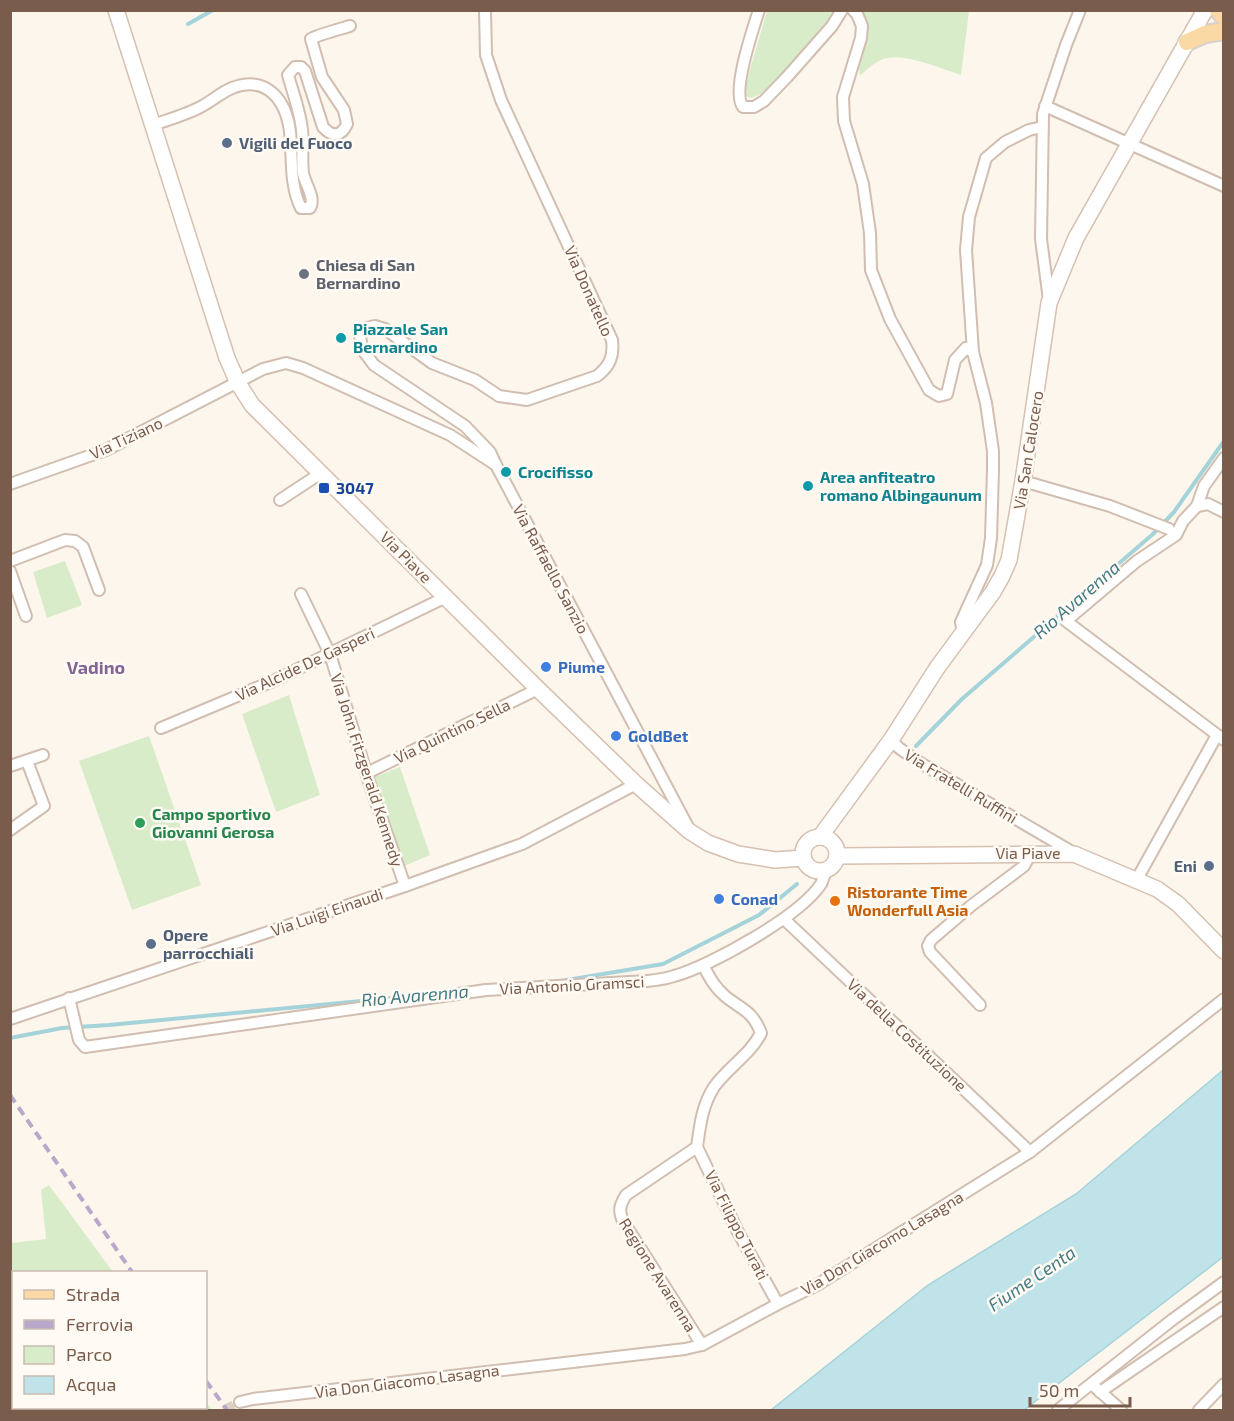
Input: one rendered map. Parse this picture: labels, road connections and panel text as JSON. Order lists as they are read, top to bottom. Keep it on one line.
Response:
{"streets":{"main road":["Via San Calocero","Via Piave","Via Fratelli Ruffini"],"street":["Via Donatello","Via Tiziano","Via Raffaello Sanzio","Via Alcide De Gasperi","Via Quintino Sella","Via John Fitzgerald Kennedy","Via Luigi Einaudi","Via Antonio Gramsci","Via della Costituzione","Via Filippo Turati","Via Don Giacomo Lasagna","Regione Avarenna"]},"crossings":[["Via Donatello","Via Raffaello Sanzio"],["Via Tiziano","Via Piave"],["Via Tiziano","Via Raffaello Sanzio"],["Via San Calocero","Via Fratelli Ruffini"],["Via Piave","Via Raffaello Sanzio"],["Via Piave","Via Alcide De Gasperi"],["Via Piave","Via Quintino Sella"],["Via Piave","Via Fratelli Ruffini"],["Via Piave","Via Luigi Einaudi"],["Via Piave","Via Antonio Gramsci"],["Via Alcide De Gasperi","Via John Fitzgerald Kennedy"],["Via Quintino Sella","Via John Fitzgerald Kennedy"],["Via John Fitzgerald Kennedy","Via Luigi Einaudi"],["Via Fratelli Ruffini","Via Antonio Gramsci"],["Via Luigi Einaudi","Via Antonio Gramsci"],["Via Antonio Gramsci","Via della Costituzione"],["Via della Costituzione","Via Don Giacomo Lasagna"],["Via Filippo Turati","Via Don Giacomo Lasagna"],["Via Filippo Turati","Regione Avarenna"],["Via Don Giacomo Lasagna","Regione Avarenna"]],"districts":["Vadino"],"water":["Rio Avarenna","Fiume Centa"],"places":{"other":["Vigili del Fuoco","Chiesa di San Bernardino","Piazzale San Bernardino","Crocifisso","Area anfiteatro romano Albingaunum","Piume","GoldBet","Campo sportivo Giovanni Gerosa","Eni","Conad","Ristorante Time Wonderfull Asia","Opere parrocchiali"],"transit":["3047"]},"legend":["Strada","Ferrovia","Parco","Acqua"],"scale_bar":"50 m"}
